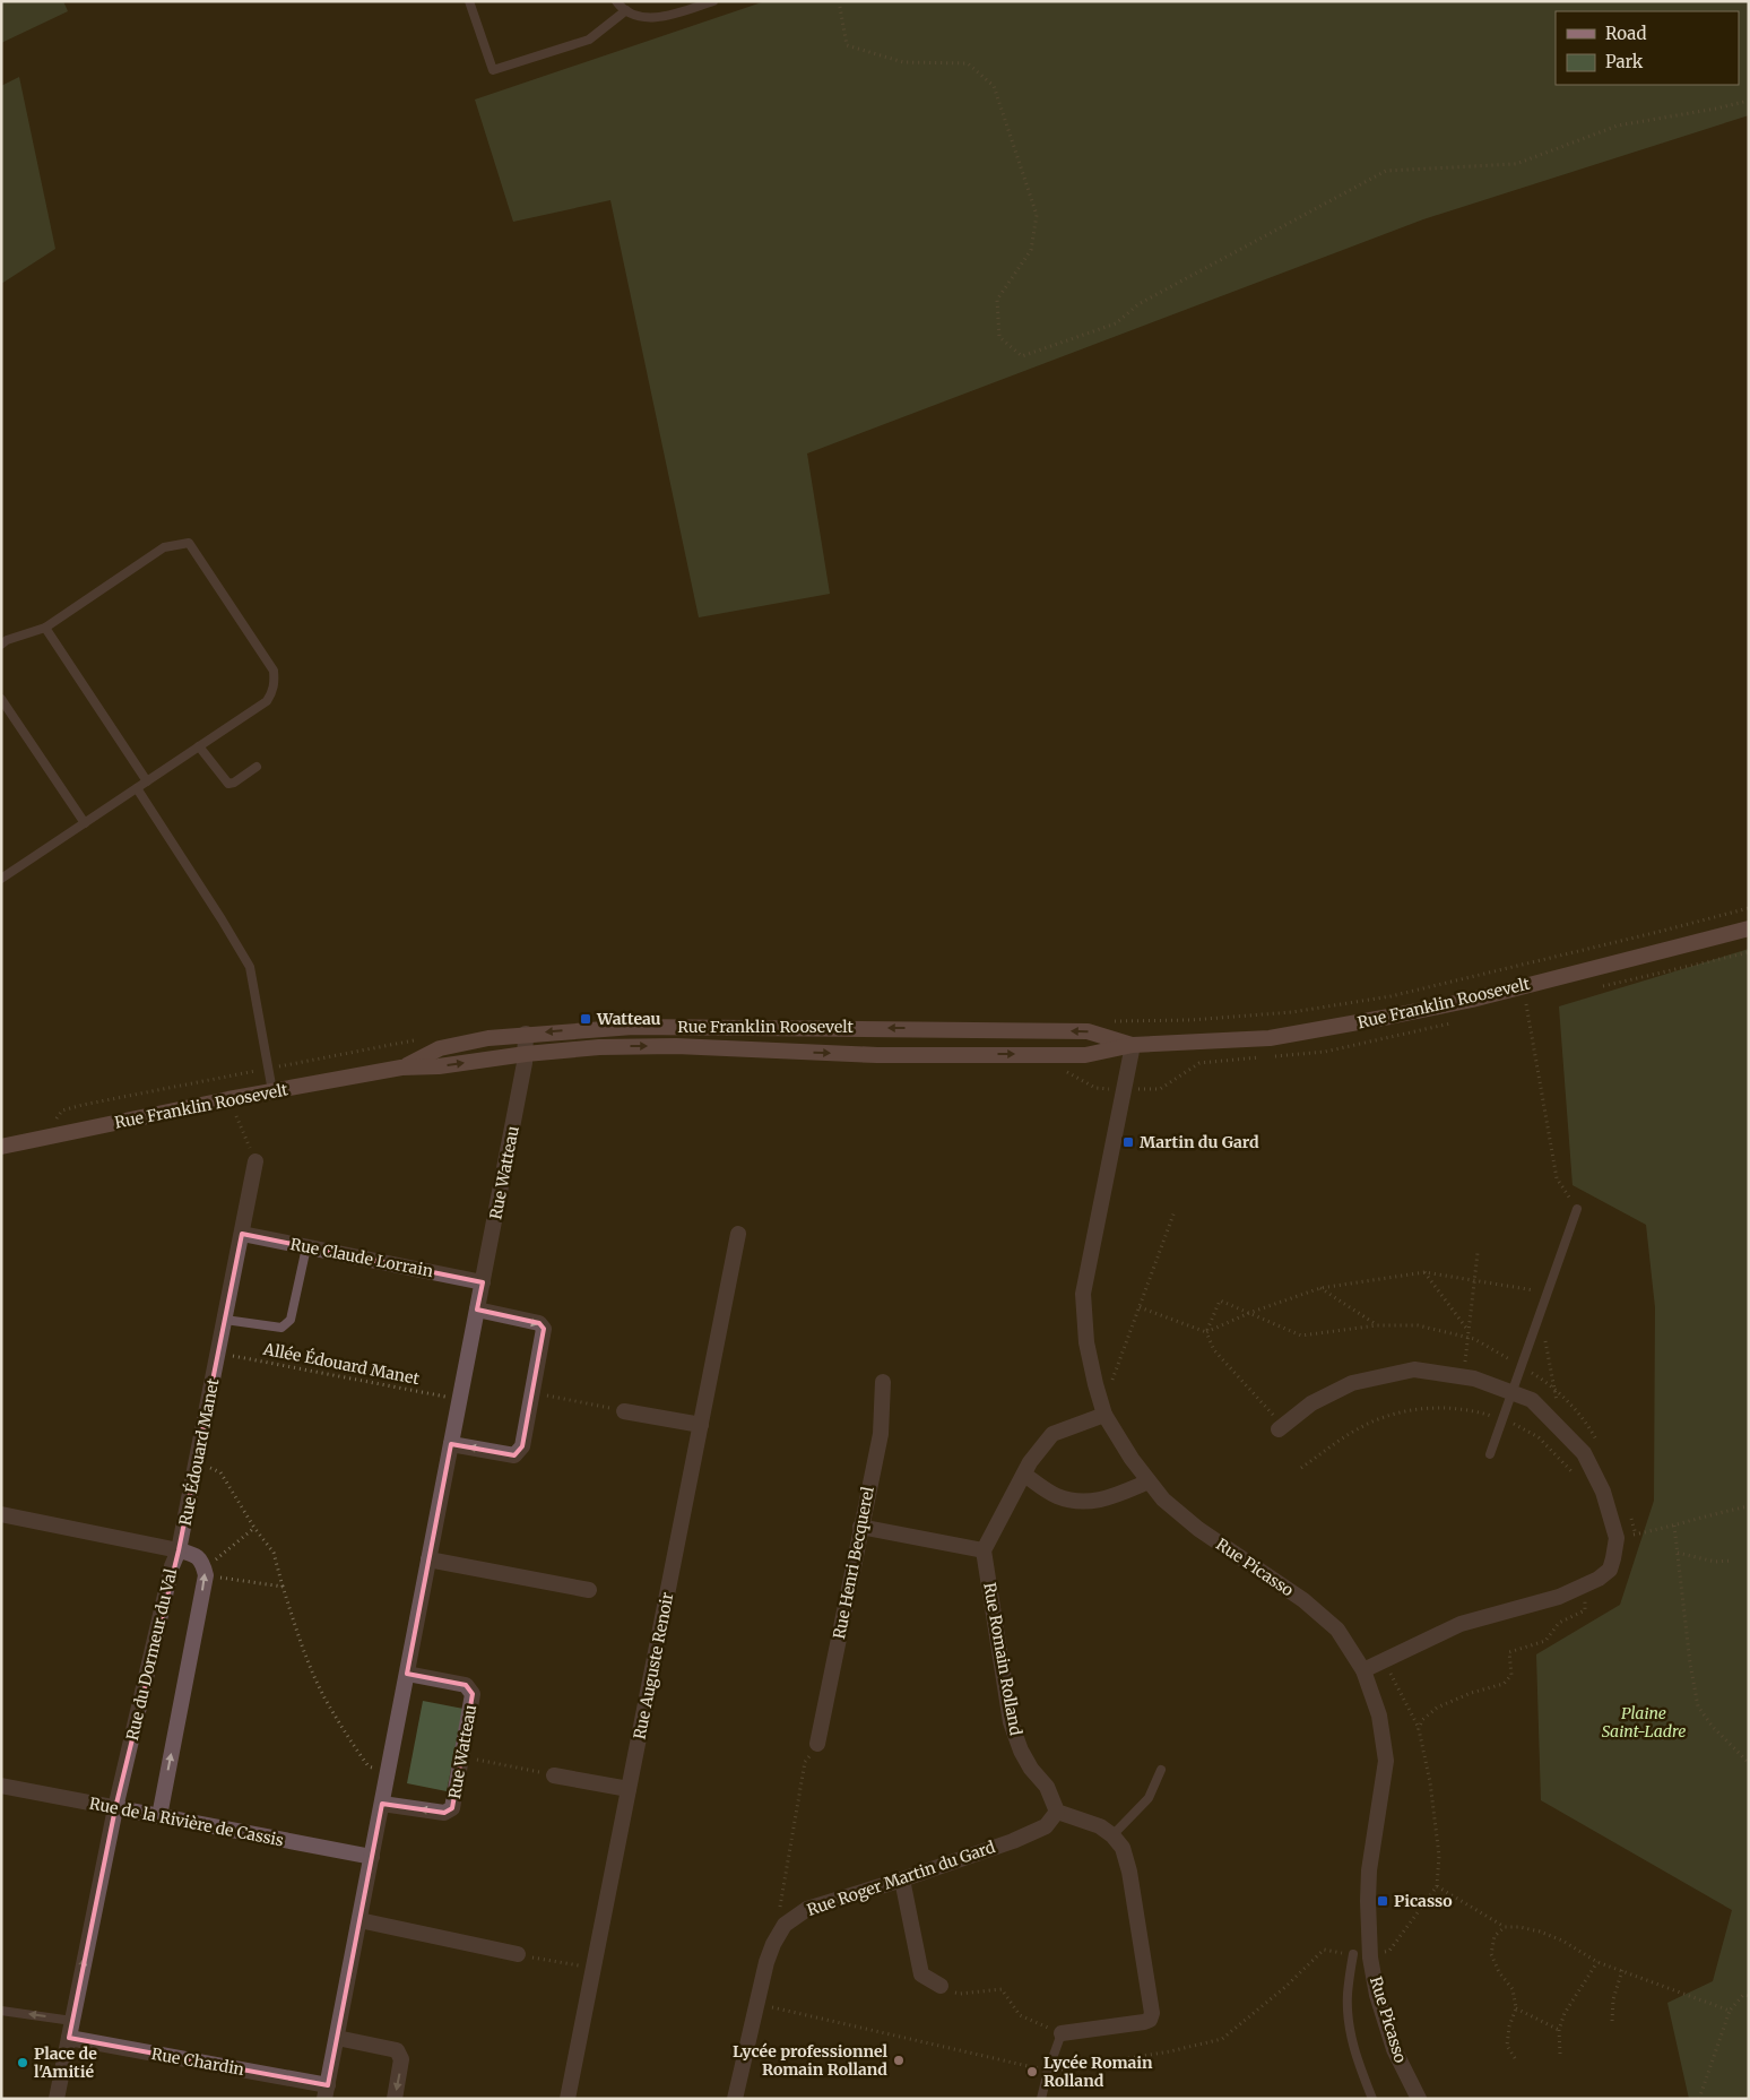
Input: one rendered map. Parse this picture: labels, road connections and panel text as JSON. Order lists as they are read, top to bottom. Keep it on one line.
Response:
{"streets":{"main road":["Rue Franklin Roosevelt"],"street":["Rue Watteau","Rue Claude Lorrain","Rue Édouard Manet","Rue Henri Becquerel","Rue Picasso","Rue du Dormeur du Val","Rue Romain Rolland","Rue Auguste Renoir","Rue de la Rivière de Cassis","Rue Roger Martin du Gard","Rue Chardin"],"path":["Allée Édouard Manet"]},"crossings":[["Rue Franklin Roosevelt","Rue Watteau"],["Rue Franklin Roosevelt","Rue Picasso"],["Rue Watteau","Rue Claude Lorrain"],["Rue Watteau","Allée Édouard Manet"],["Rue Watteau","Rue de la Rivière de Cassis"],["Rue Watteau","Rue Chardin"],["Allée Édouard Manet","Rue Édouard Manet"],["Rue Édouard Manet","Rue du Dormeur du Val"],["Rue du Dormeur du Val","Rue de la Rivière de Cassis"],["Rue du Dormeur du Val","Rue Chardin"],["Rue Romain Rolland","Rue Roger Martin du Gard"]],"one_way":["Rue du Dormeur du Val"],"parks":["Plaine Saint-Ladre"],"places":{"transit":["Watteau","Martin du Gard","Picasso"],"other":["Lycée professionnel Romain Rolland","Place de l'Amitié","Lycée Romain Rolland"]},"legend":["Road","Park"]}
